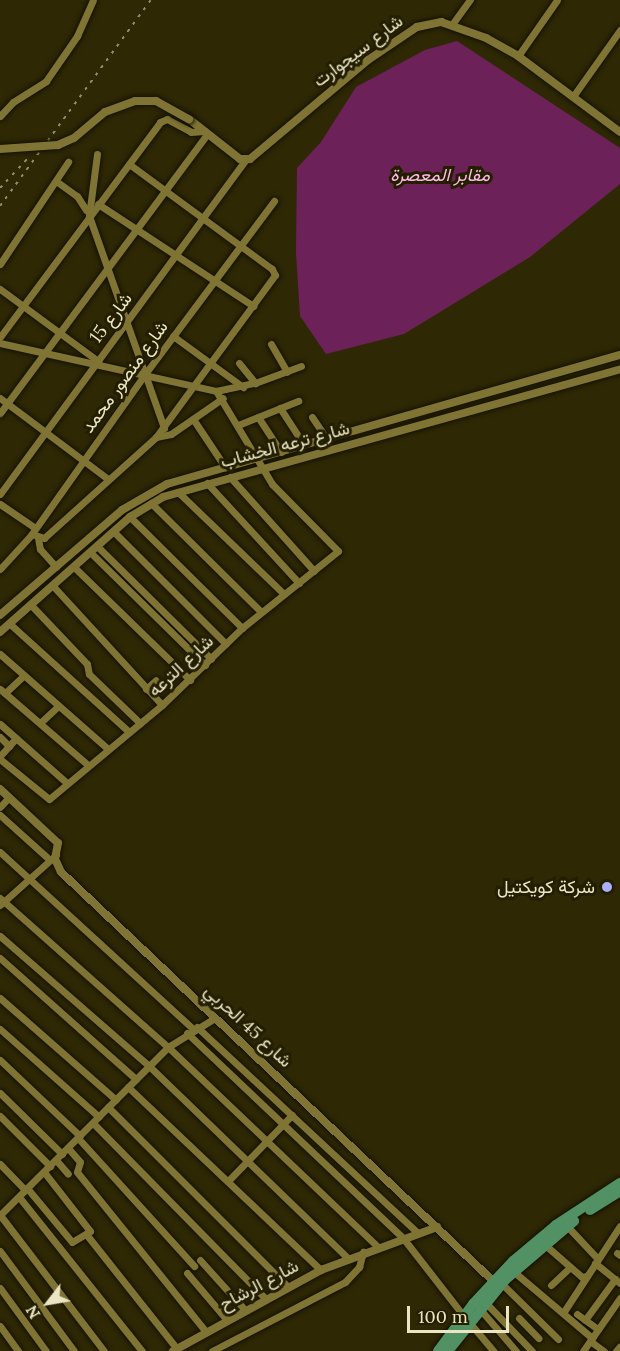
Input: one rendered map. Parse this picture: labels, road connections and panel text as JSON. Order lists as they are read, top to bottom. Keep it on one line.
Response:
{"streets":{"street":["شارع سيجوارت","شارع 15","شارع منصور محمد","شارع ترعه الخشاب","شارع الترعه","شارع 45 الحربي","شارع الرشاح"]},"crossings":[["شارع سيجوارت","شارع 15"],["شارع ترعه الخشاب","شارع الترعه"],["شارع 45 الحربي","شارع الرشاح"]],"parks":["مقابر المعصرة"],"places":["شركة كويكتيل"],"scale_bar":"100 m","north":"bottom left"}
